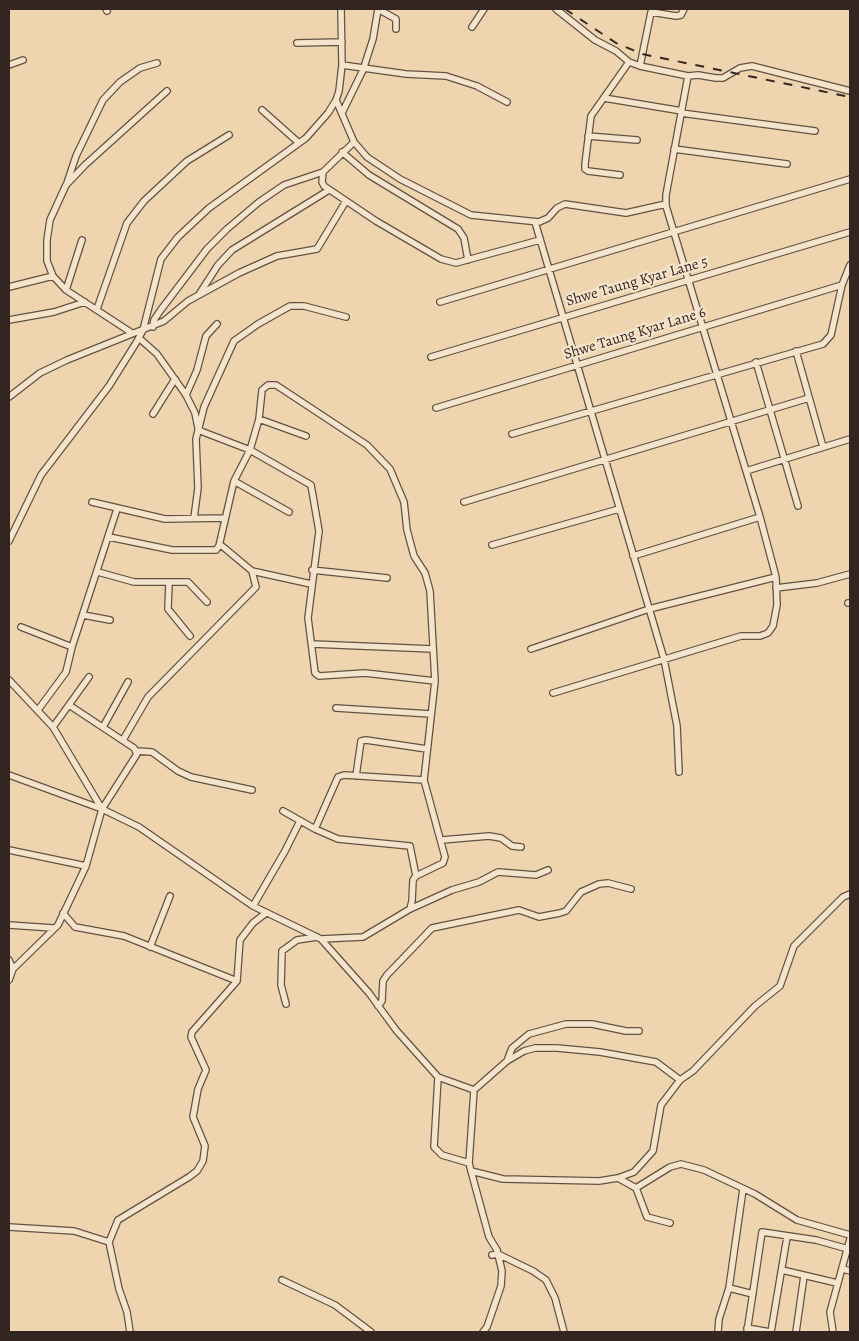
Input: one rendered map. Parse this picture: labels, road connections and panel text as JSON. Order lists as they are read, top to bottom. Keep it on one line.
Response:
{"streets":{"street":["Shwe Taung Kyar Lane 5","Shwe Taung Kyar Lane 6"]}}
